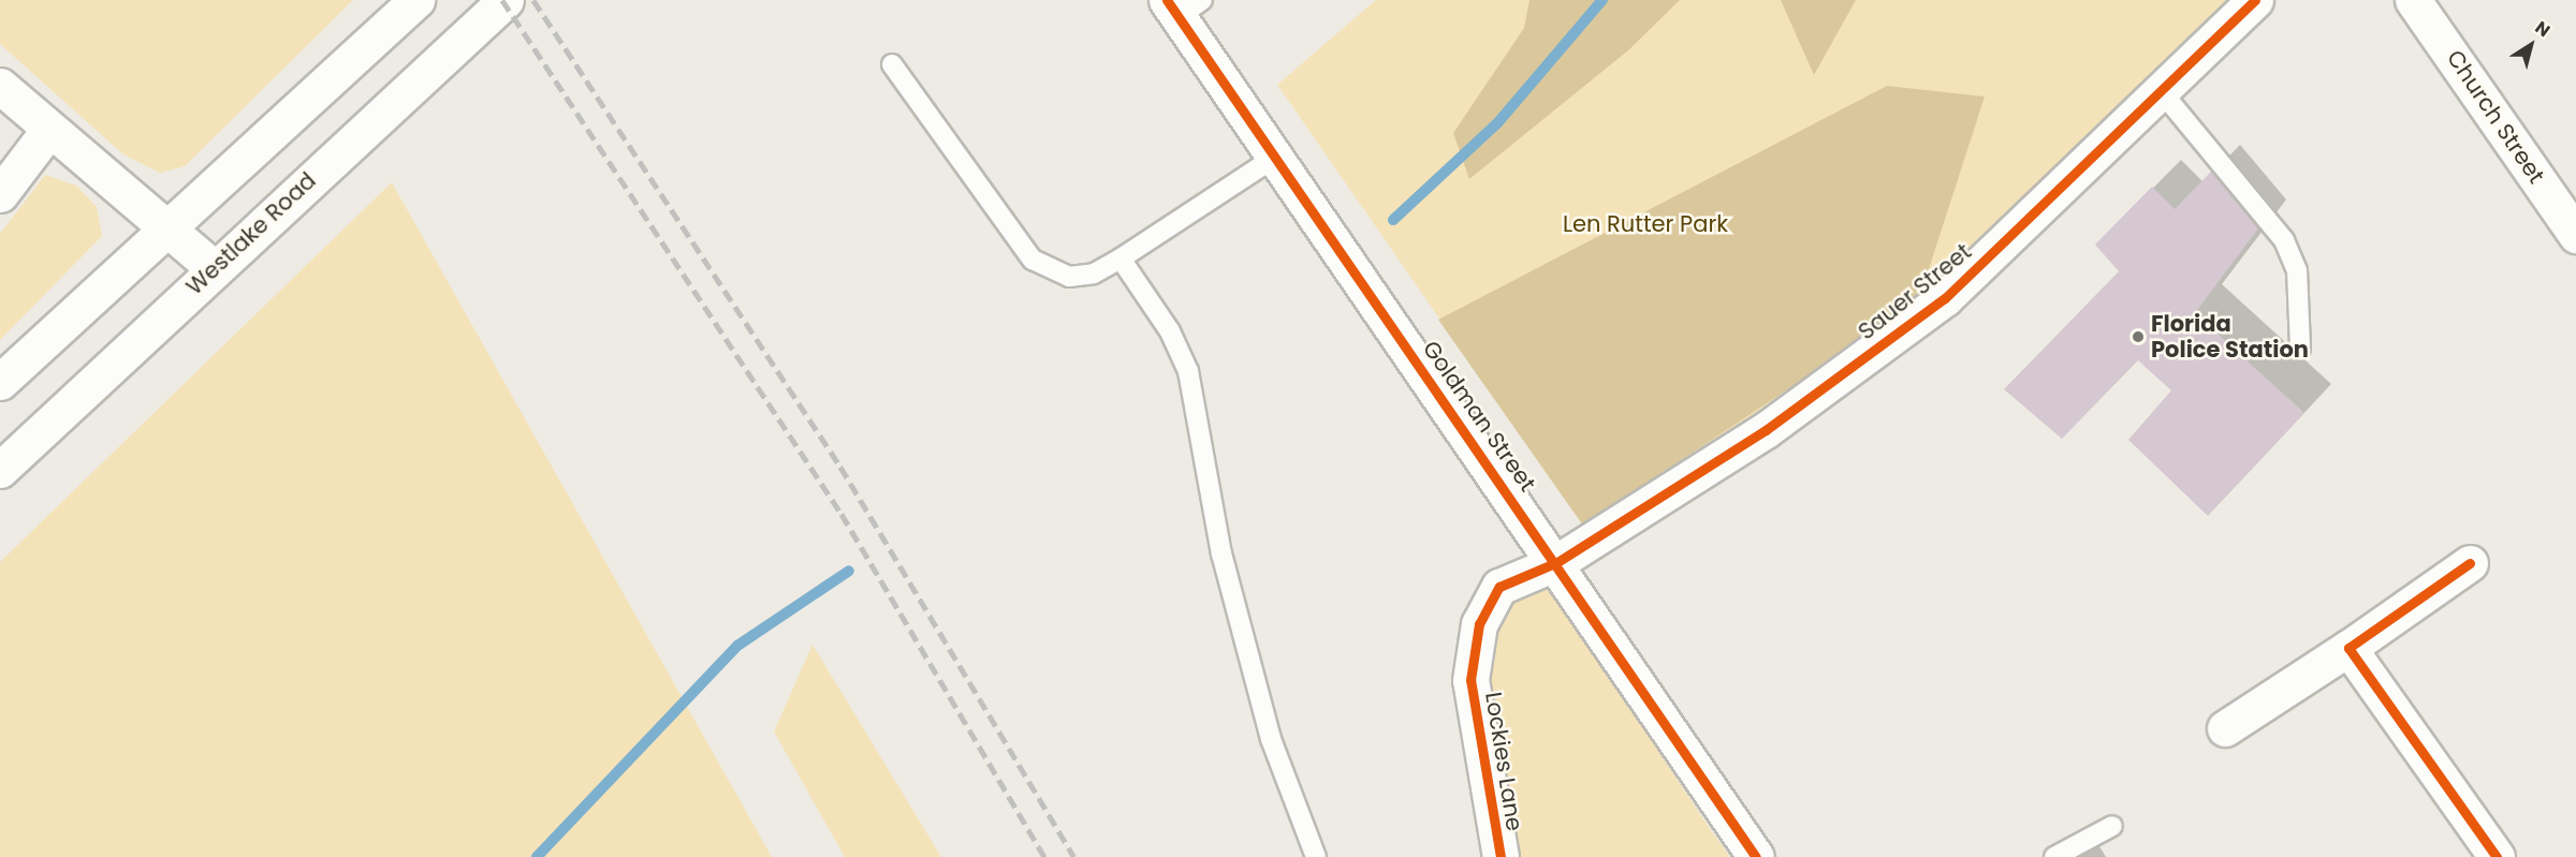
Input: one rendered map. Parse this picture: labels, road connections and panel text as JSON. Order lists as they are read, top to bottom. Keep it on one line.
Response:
{"streets":{"street":["Church Street","Westlake Road","Sauer Street","Goldman Street","Lockies Lane"]},"crossings":[["Sauer Street","Goldman Street"],["Sauer Street","Lockies Lane"],["Goldman Street","Lockies Lane"]],"parks":["Len Rutter Park"],"places":["Florida Police Station"],"north":"top right"}
